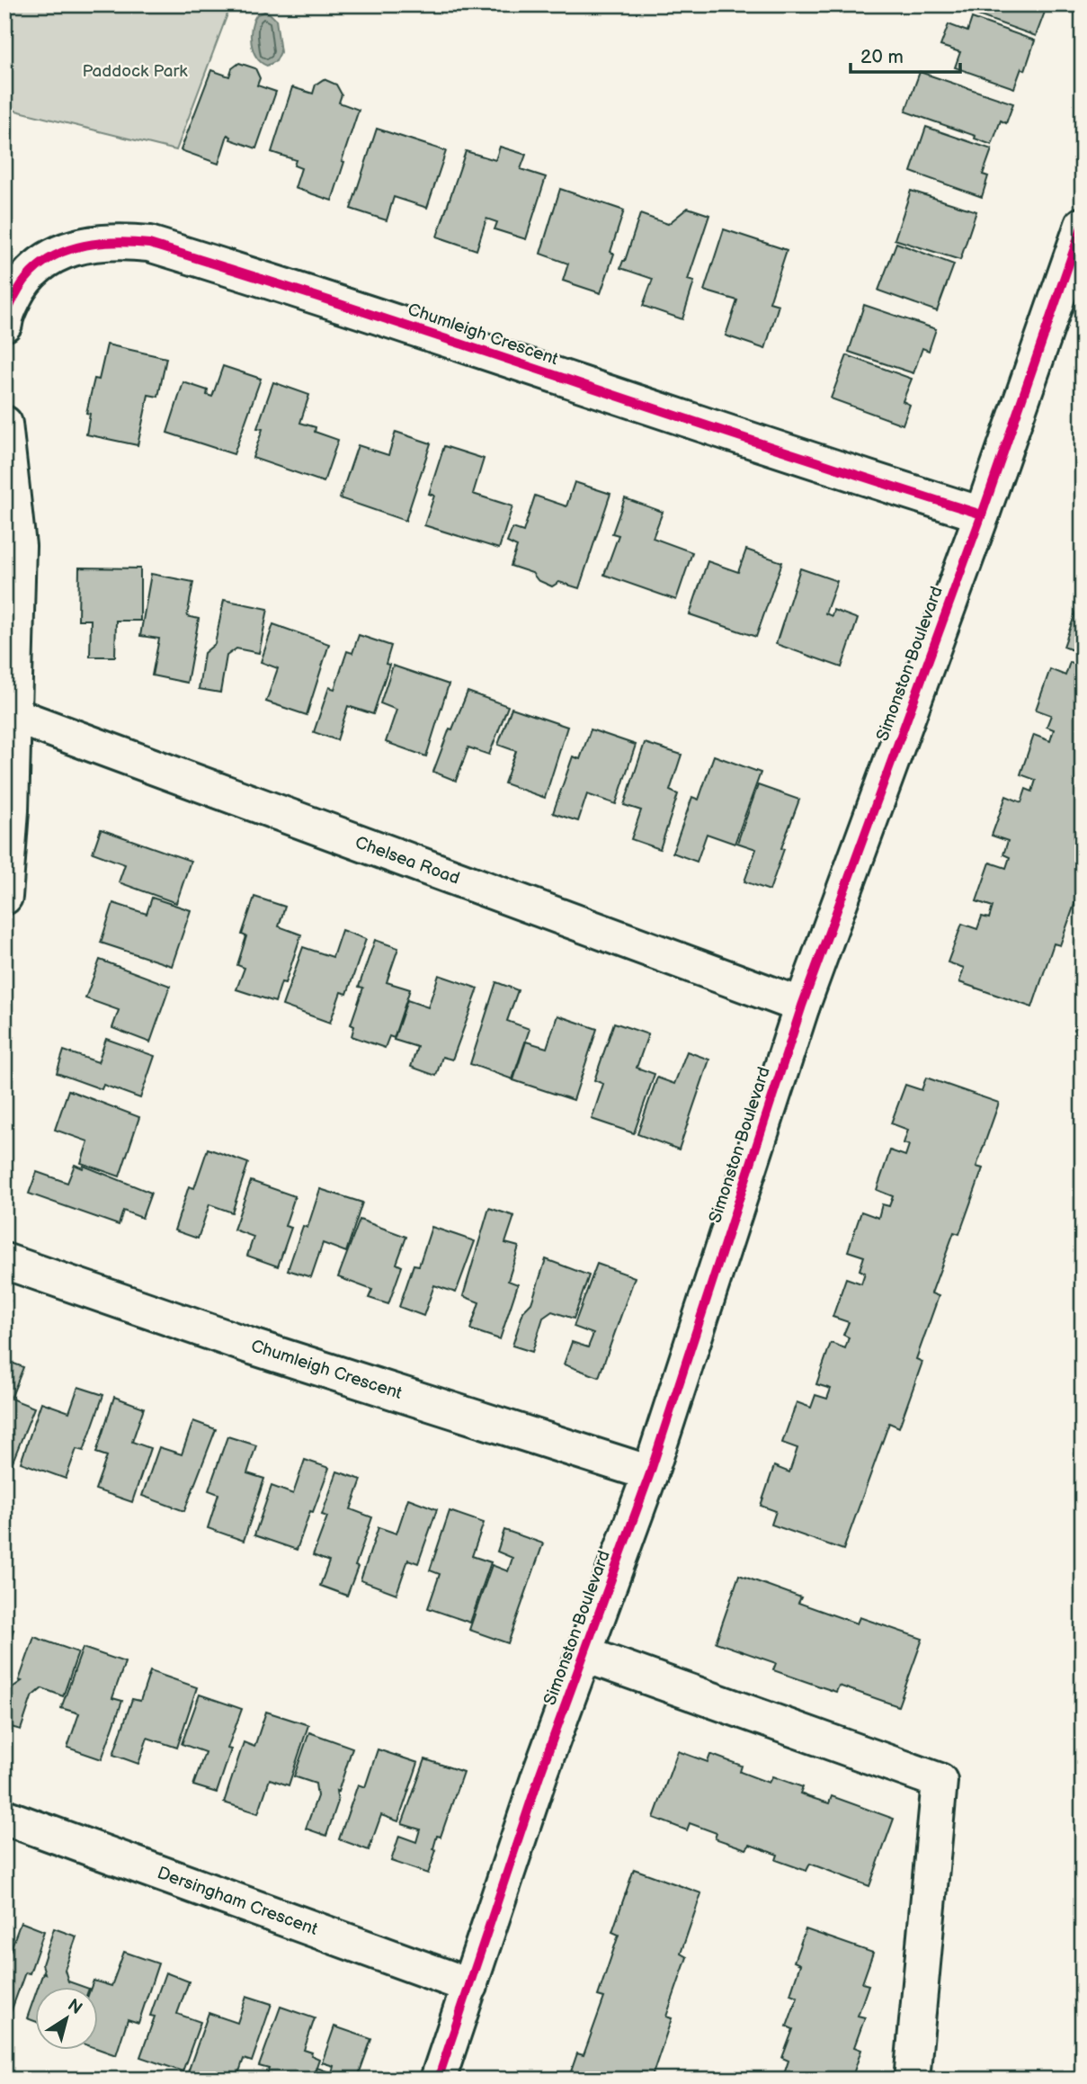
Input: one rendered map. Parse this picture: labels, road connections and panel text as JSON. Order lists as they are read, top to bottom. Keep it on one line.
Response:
{"streets":{"street":["Chumleigh Crescent","Simonston Boulevard","Chelsea Road","Dersingham Crescent"]},"crossings":[["Chumleigh Crescent","Simonston Boulevard"],["Simonston Boulevard","Chelsea Road"],["Simonston Boulevard","Dersingham Crescent"]],"parks":["Paddock Park"],"scale_bar":"20 m","north":"top right"}
